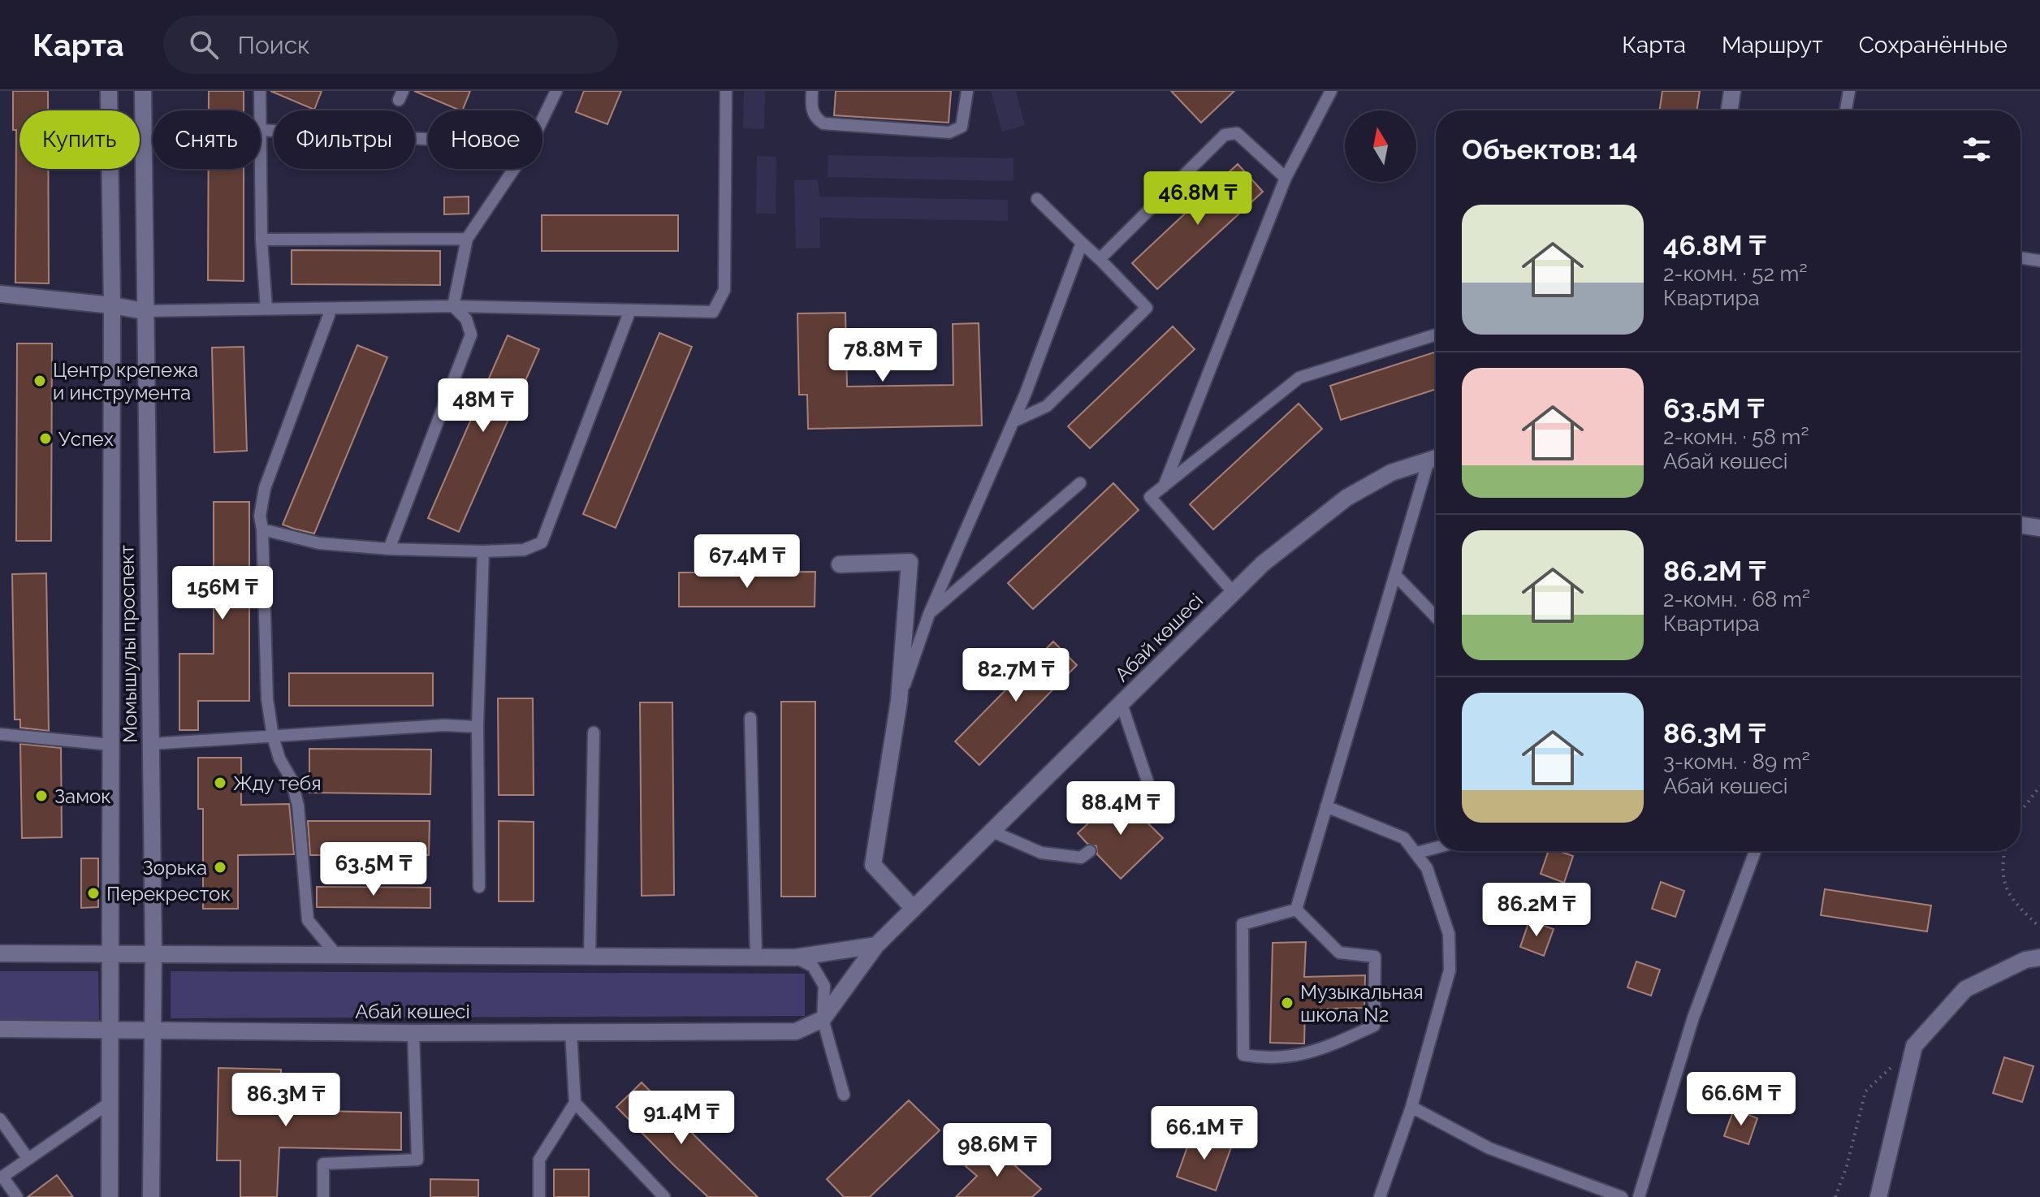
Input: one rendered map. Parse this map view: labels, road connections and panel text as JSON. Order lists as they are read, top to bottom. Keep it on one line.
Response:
{"streets":{"street":["Абай көшесі","Момышулы проспект"]},"crossings":[["Абай көшесі","Момышулы проспект"]],"places":["Центр крепежа и инструмента","Успех","Жду тебя","Замок","Зорька","Перекресток","Музыкальная школа N2"],"north":"top","page":{"header":"Карта","search":"Поиск","nav":["Карта","Маршрут","Сохранённые"],"chip":["Купить","Снять","Фильтры","Новое"],"heading":"Объектов: 14","price":["46.8M ₸","78.8M ₸","48M ₸","67.4M ₸","156M ₸","82.7M ₸","88.4M ₸","63.5M ₸","86.2M ₸","66.6M ₸","86.3M ₸","91.4M ₸","66.1M ₸","98.6M ₸"],"list":[{"name":"46.8M ₸","note":"2-комн. · 52 m² · Квартира"},{"name":"63.5M ₸","note":"2-комн. · 58 m² · Абай көшесі"},{"name":"86.2M ₸","note":"2-комн. · 68 m² · Квартира"},{"name":"86.3M ₸","note":"3-комн. · 89 m² · Абай көшесі"}]}}
